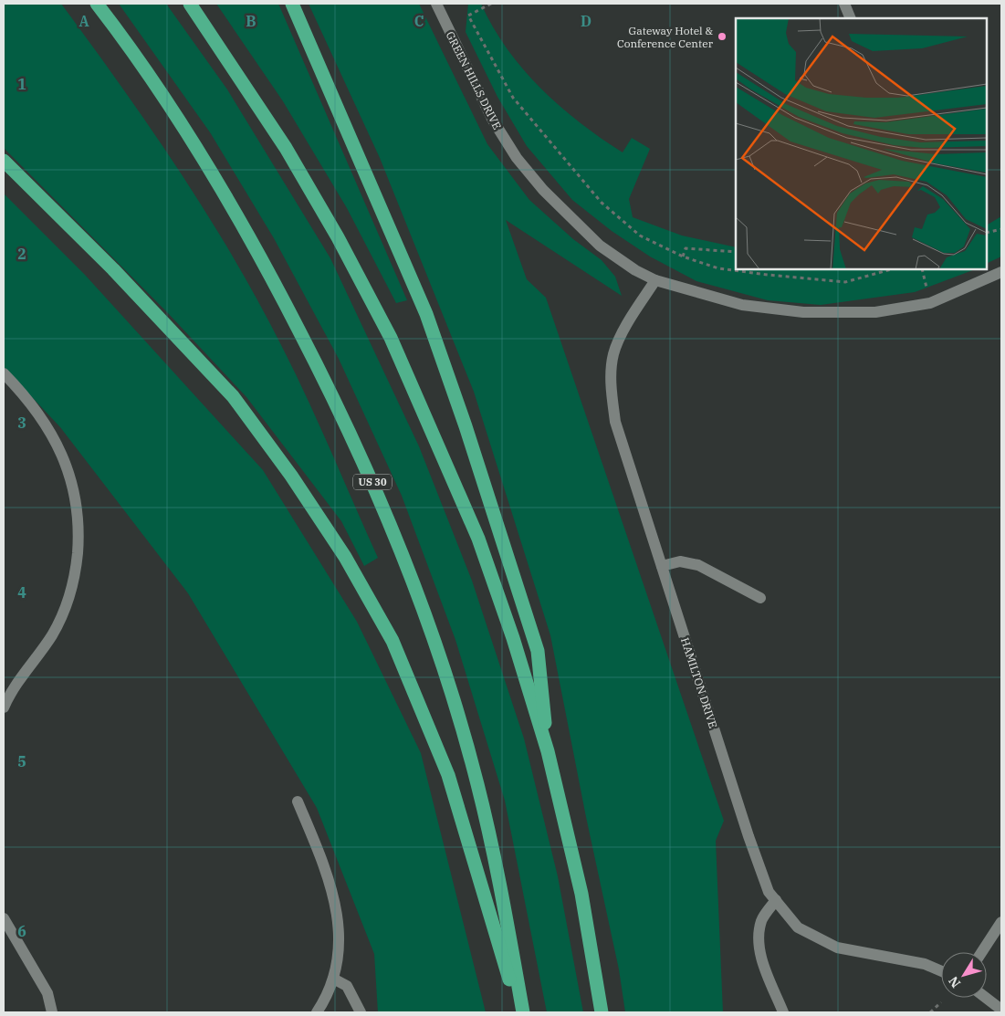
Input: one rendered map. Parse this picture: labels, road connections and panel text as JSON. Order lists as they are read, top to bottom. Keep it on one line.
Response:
{"streets":{"highway":["US 30"],"street":["GREEN HILLS DRIVE","HAMILTON DRIVE"]},"crossings":[["GREEN HILLS DRIVE","HAMILTON DRIVE"]],"places":["Gateway Hotel & Conference Center"],"north":"bottom left","grid":{"columns":["A","B","C","D"],"rows":["1","2","3","4","5","6"]}}
